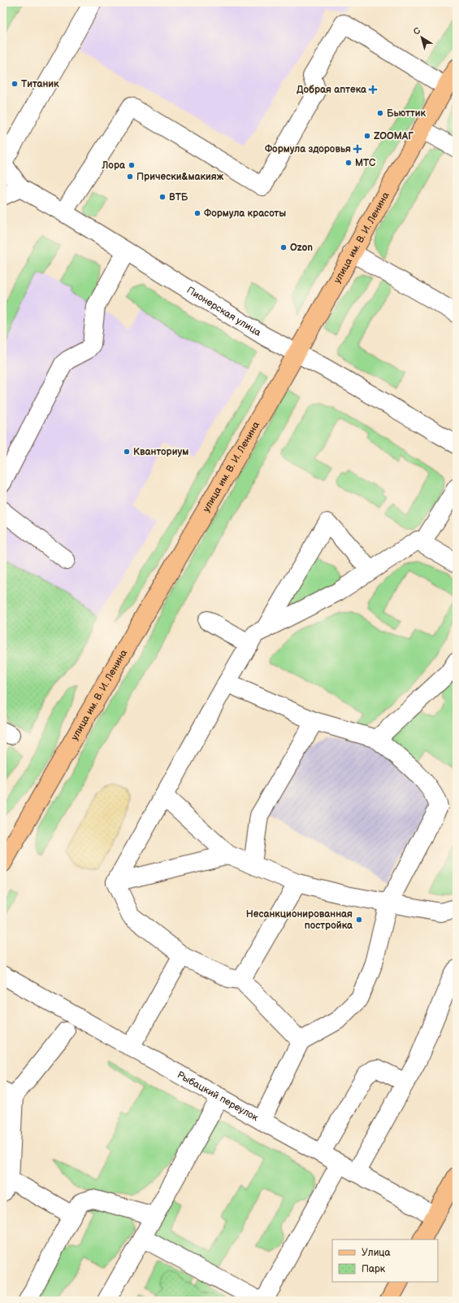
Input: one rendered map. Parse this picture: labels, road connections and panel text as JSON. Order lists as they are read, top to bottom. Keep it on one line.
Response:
{"streets":{"main road":["улица им. В. И. Ленина"],"street":["Пионерская улица","Рыбацкий переулок"]},"crossings":[["улица им. В. И. Ленина","Пионерская улица"]],"places":{"other":["Титаник","Бьюттик","ZOOМАГ","МТС","Лора","Прически&макияж","ВТБ","Формула красоты","Ozon","Кванториум","Несанкционированная постройка"],"health":["Добрая аптека","Формула здоровья"]},"legend":["Улица","Парк"],"north":"top left"}
